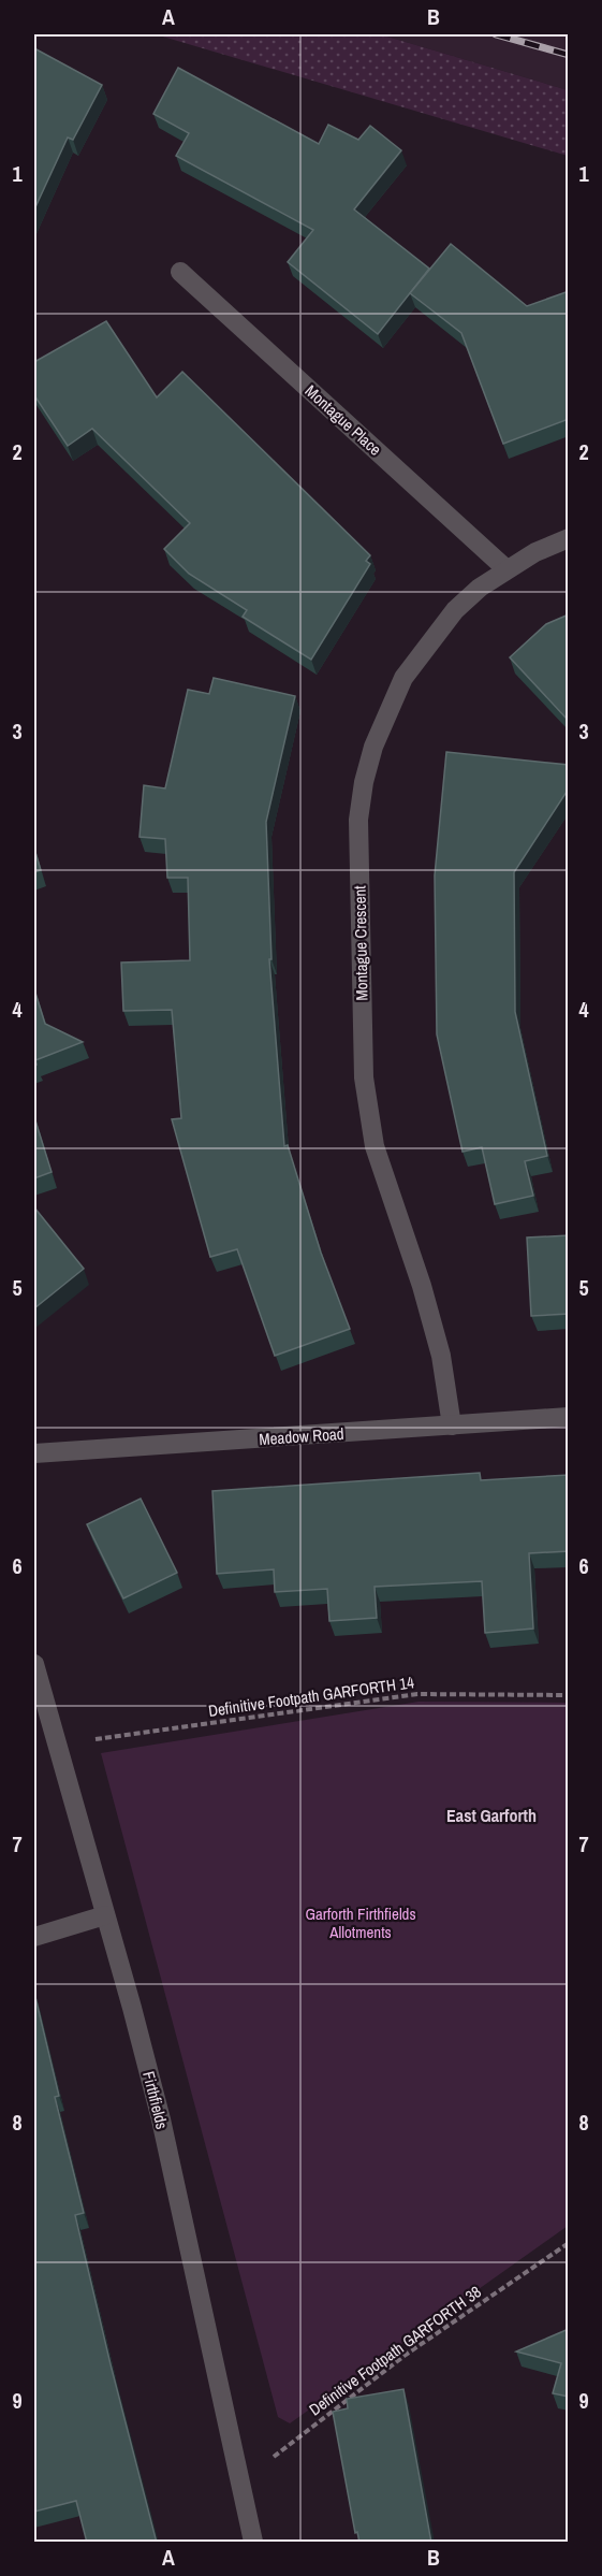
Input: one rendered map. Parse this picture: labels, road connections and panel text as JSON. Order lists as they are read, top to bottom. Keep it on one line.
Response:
{"streets":{"street":["Montague Place","Montague Crescent","Meadow Road","Firthfields"],"path":["Definitive Footpath GARFORTH 14","Definitive Footpath GARFORTH 38"]},"crossings":[["Montague Place","Montague Crescent"],["Montague Crescent","Meadow Road"],["Definitive Footpath GARFORTH 14","Firthfields"],["Firthfields","Definitive Footpath GARFORTH 38"]],"districts":["East Garforth"],"parks":["Garforth Firthfields Allotments"],"grid":{"columns":["A","B"],"rows":["1","2","3","4","5","6","7","8","9"]}}
